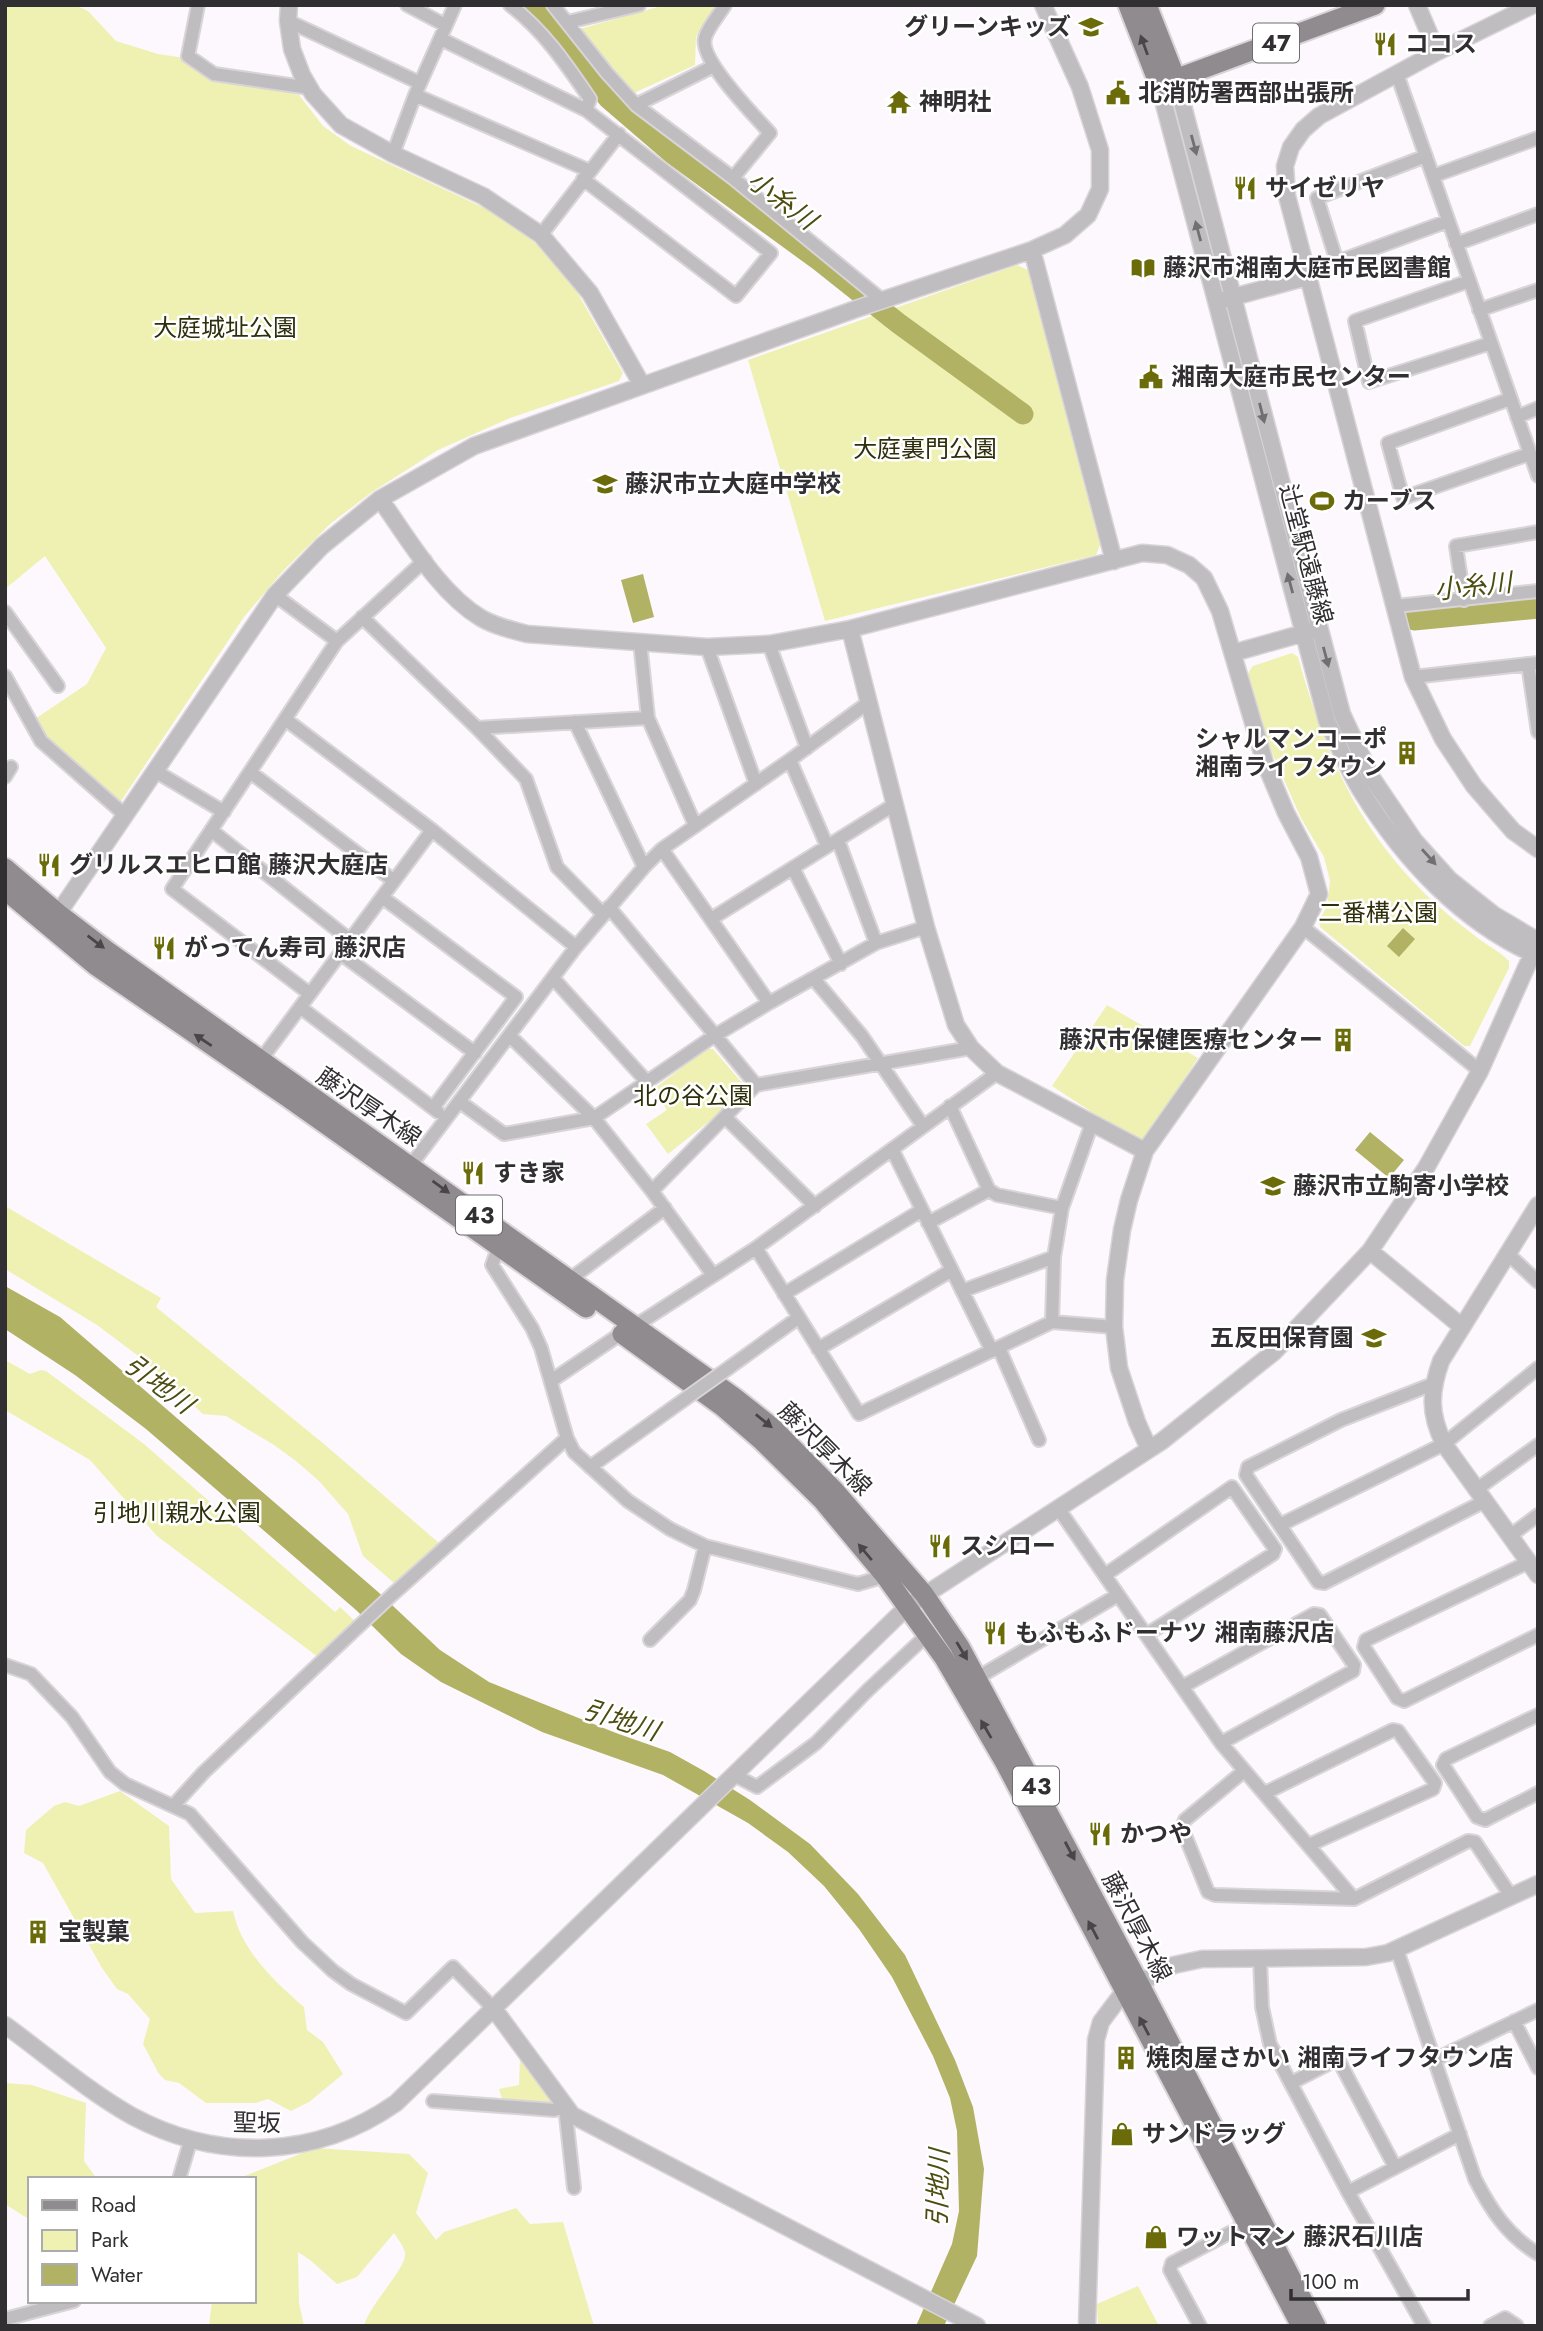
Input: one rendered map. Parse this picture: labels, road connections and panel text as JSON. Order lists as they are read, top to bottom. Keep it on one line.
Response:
{"streets":{"main road":["47","藤沢厚木線","43"],"street":["辻堂駅遠藤線","聖坂"]},"crossings":[["47","辻堂駅遠藤線"],["辻堂駅遠藤線","聖坂"],["藤沢厚木線","聖坂"]],"water":["小糸川","引地川"],"parks":["大庭城址公園","大庭裏門公園","二番構公園","北の谷公園","引地川親水公園"],"places":{"school or university":["グリーンキッズ","藤沢市立大庭中学校","藤沢市立駒寄小学校","五反田保育園"],"restaurant":["ココス","サイゼリヤ","グリルスエヒロ館 藤沢大庭店","がってん寿司 藤沢店","すき家","スシロー","もふもふドーナツ 湘南藤沢店","かつや"],"public building":["北消防署西部出張所","湘南大庭市民センター"],"temple":["神明社"],"library":["藤沢市湘南大庭市民図書館"],"sports":["カーブス"],"building":["シャルマンコーポ 湘南ライフタウン","藤沢市保健医療センター","宝製菓","焼肉屋さかい 湘南ライフタウン店"],"shop":["サンドラッグ","ワットマン 藤沢石川店"]},"legend":["Road","Park","Water"],"scale_bar":"100 m"}
